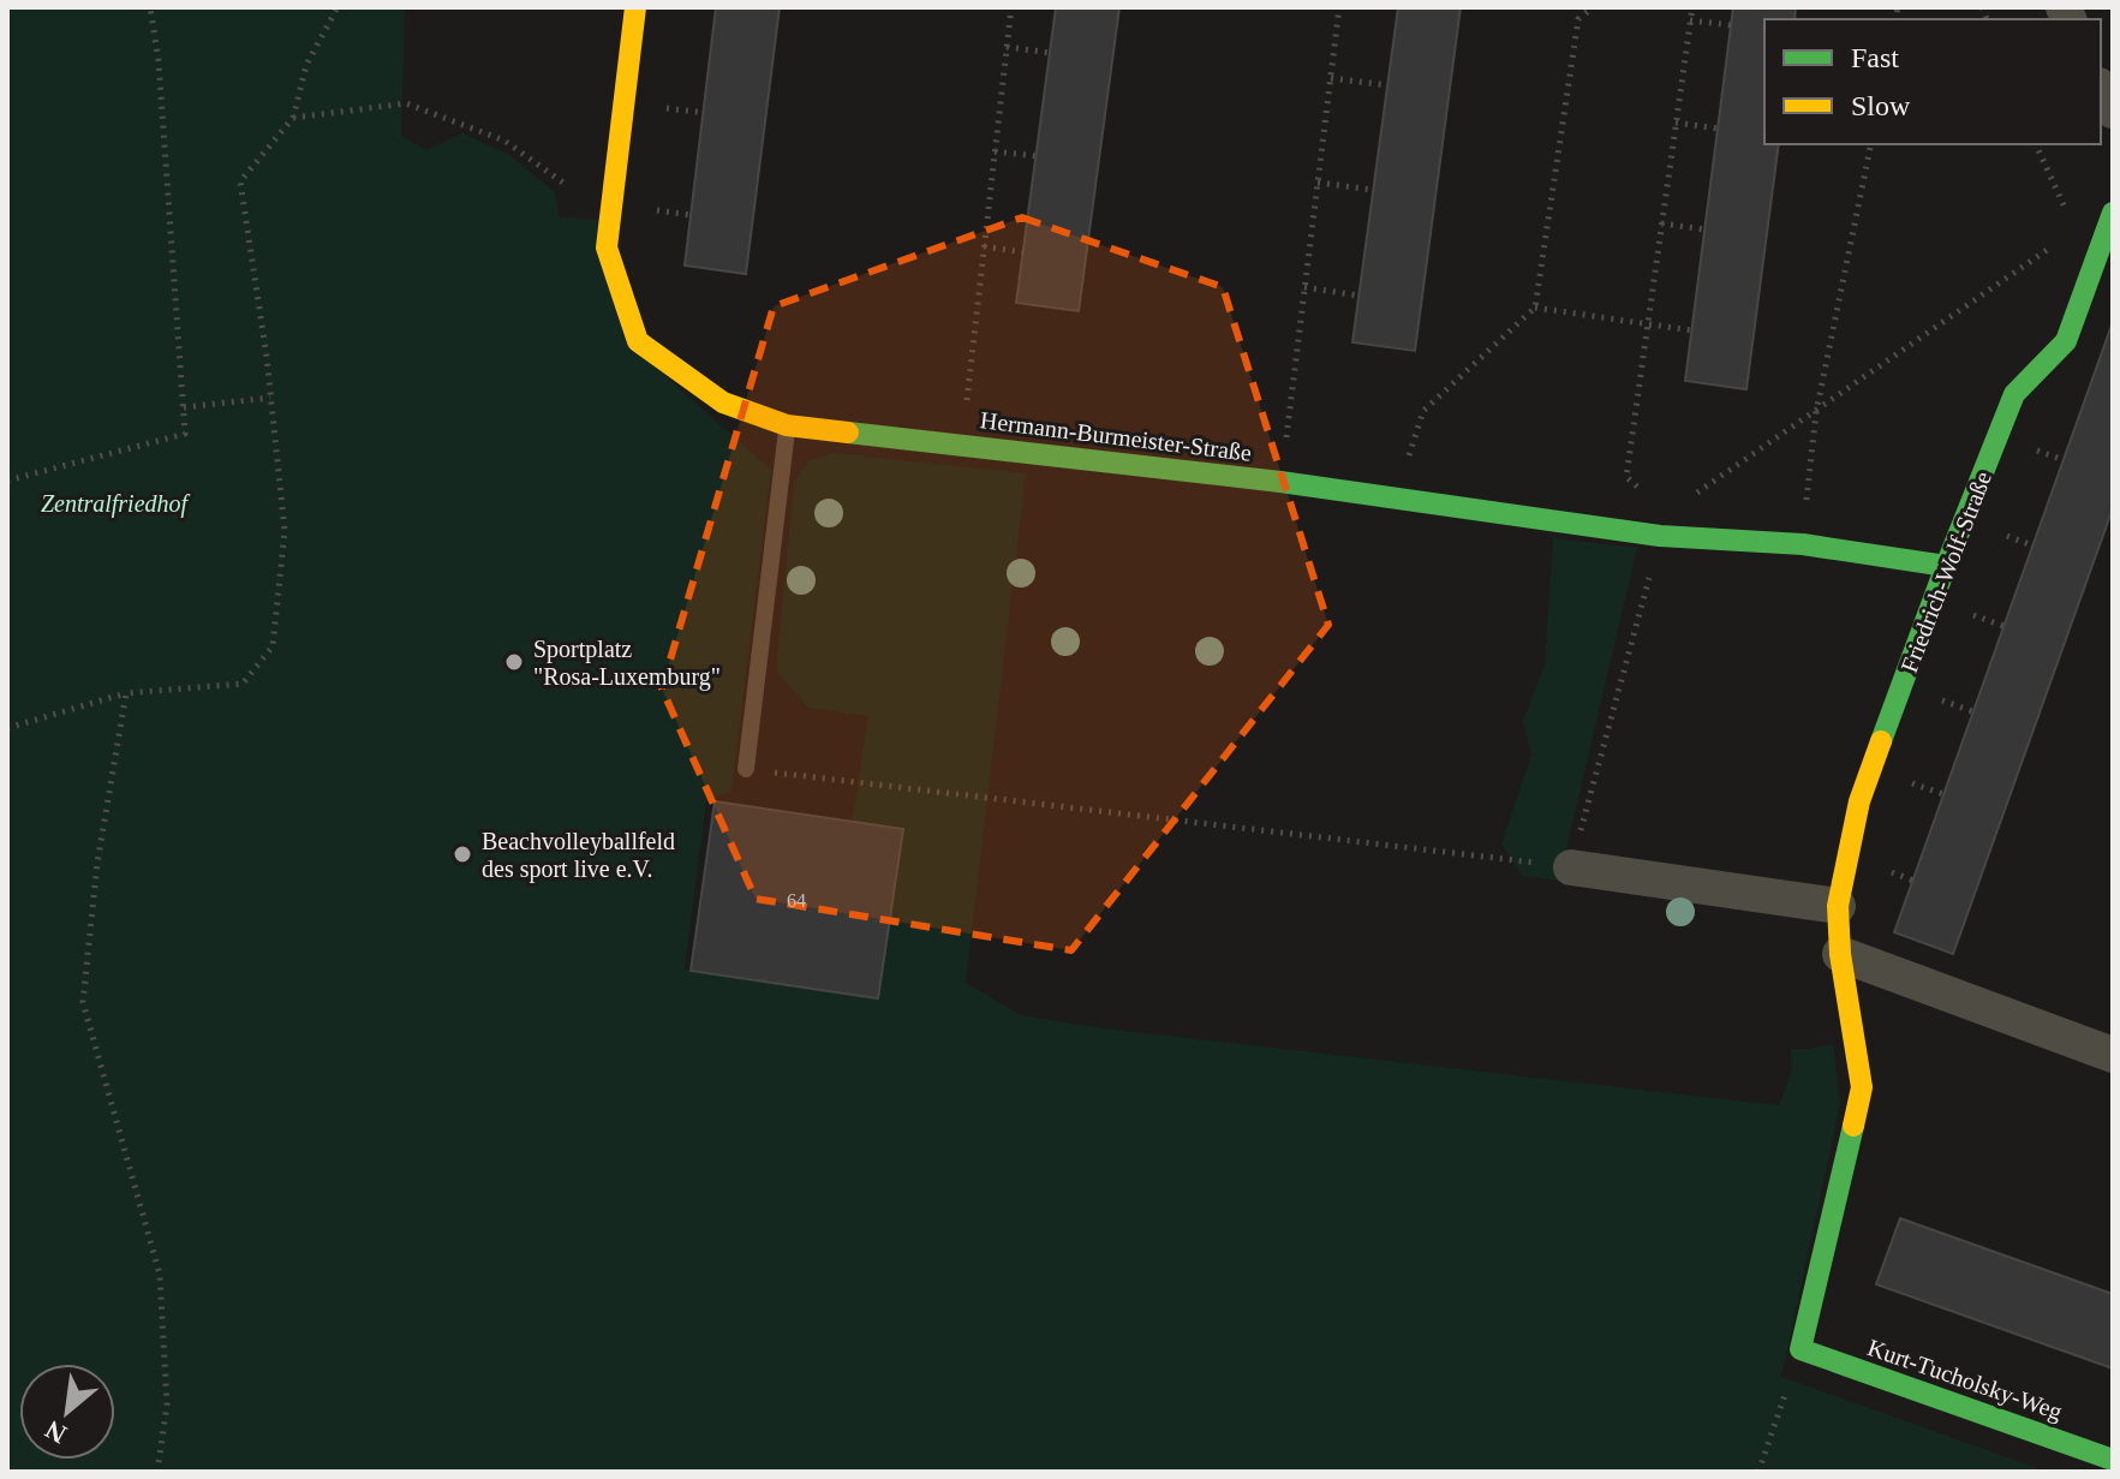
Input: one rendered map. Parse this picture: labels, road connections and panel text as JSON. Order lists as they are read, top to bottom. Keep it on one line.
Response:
{"streets":{"street":["Hermann-Burmeister-Straße","Friedrich-Wolf-Straße","Kurt-Tucholsky-Weg"]},"crossings":[["Hermann-Burmeister-Straße","Friedrich-Wolf-Straße"],["Friedrich-Wolf-Straße","Kurt-Tucholsky-Weg"]],"parks":["Zentralfriedhof"],"places":["Sportplatz \"Rosa-Luxemburg\"","Beachvolleyballfeld des sport live e.V."],"house_numbers":["64"],"legend":["Fast","Slow"],"north":"bottom left"}
